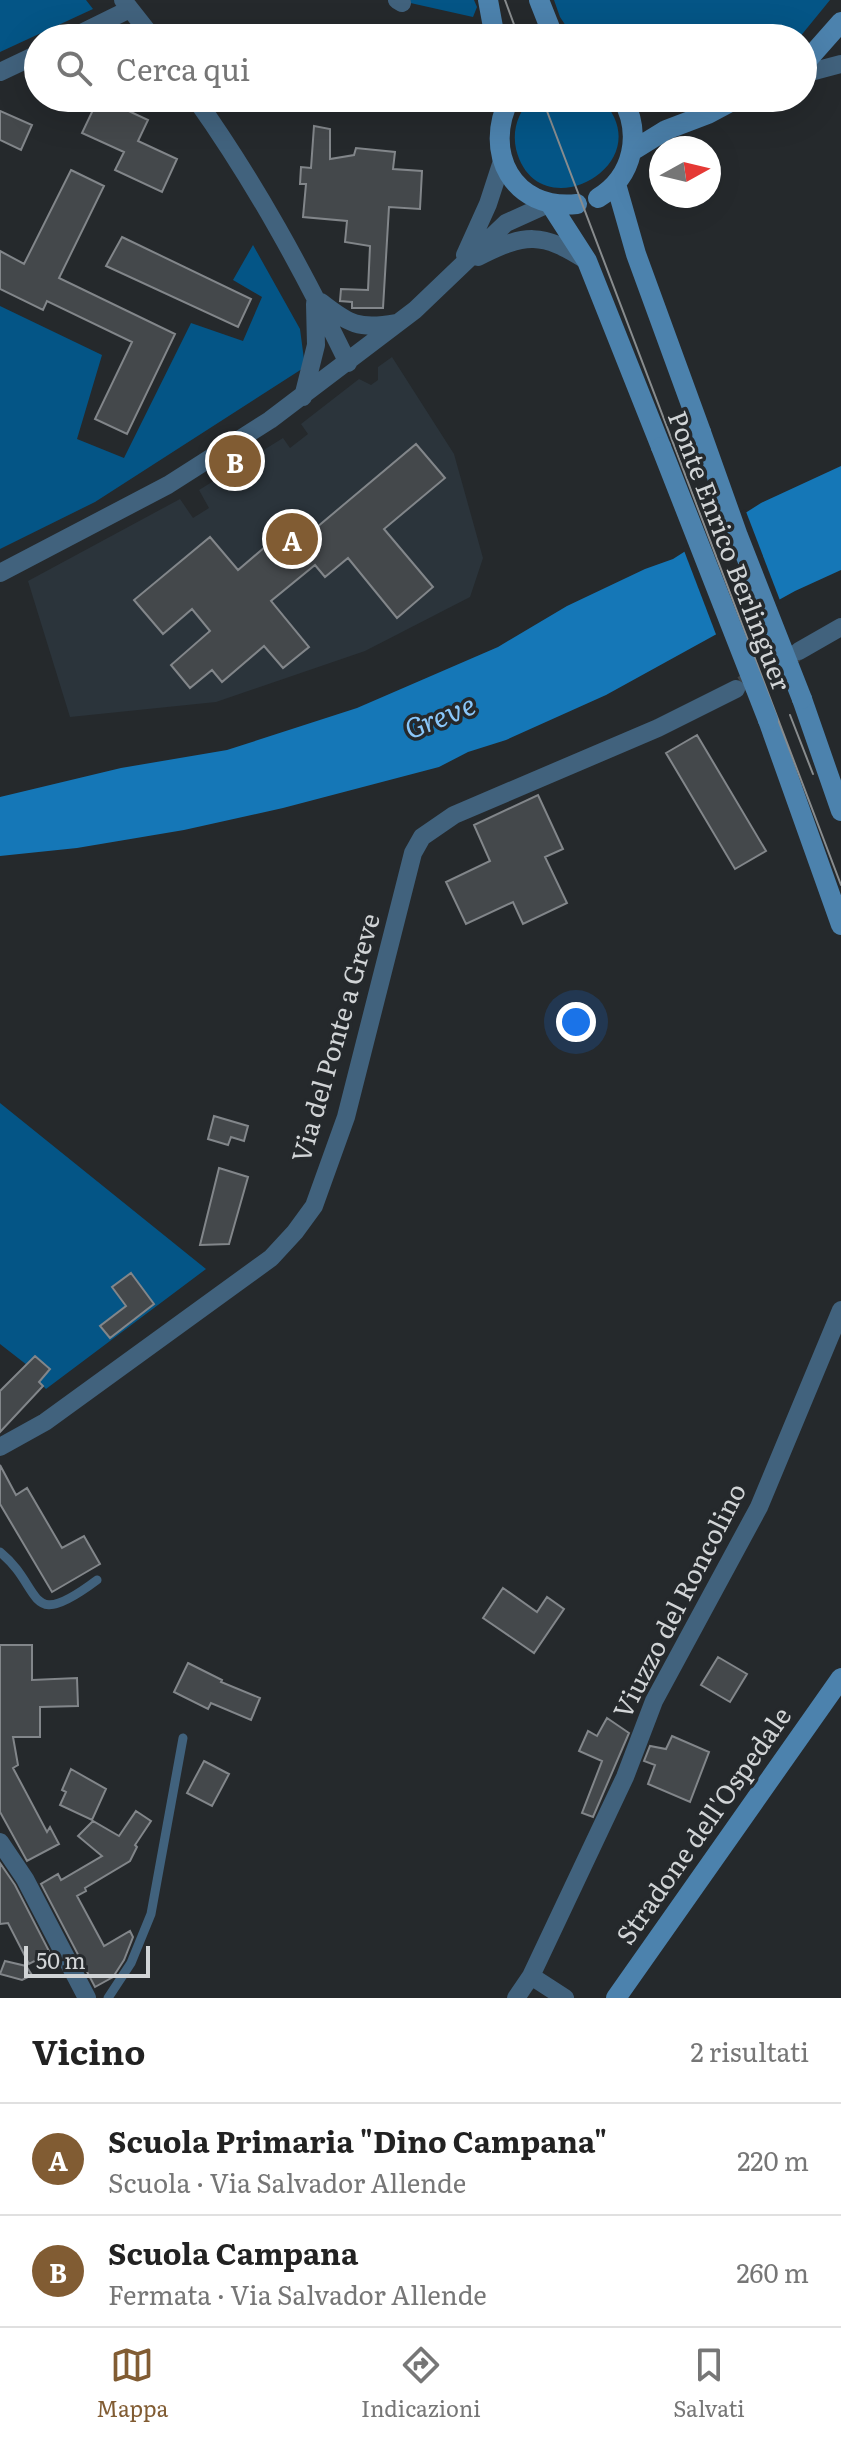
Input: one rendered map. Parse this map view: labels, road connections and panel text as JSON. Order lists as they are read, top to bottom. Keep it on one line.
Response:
{"streets":{"main road":["Ponte Enrico Berlinguer","Stradone dell'Ospedale"],"street":["Via del Ponte a Greve","Viuzzo del Roncolino"]},"water":["Greve"],"scale_bar":"50 m","north":"right","page":{"search":"Cerca qui","pins":["B","A"],"scale":"50 m","heading":["Vicino","2 risultati"],"list":[{"mark":"A","name":"Scuola Primaria \"Dino Campana\"","note":"Scuola · Via Salvador Allende","value":"220 m"},{"mark":"B","name":"Scuola Campana","note":"Fermata · Via Salvador Allende","value":"260 m"}],"nav":["Mappa","Indicazioni","Salvati"]}}
